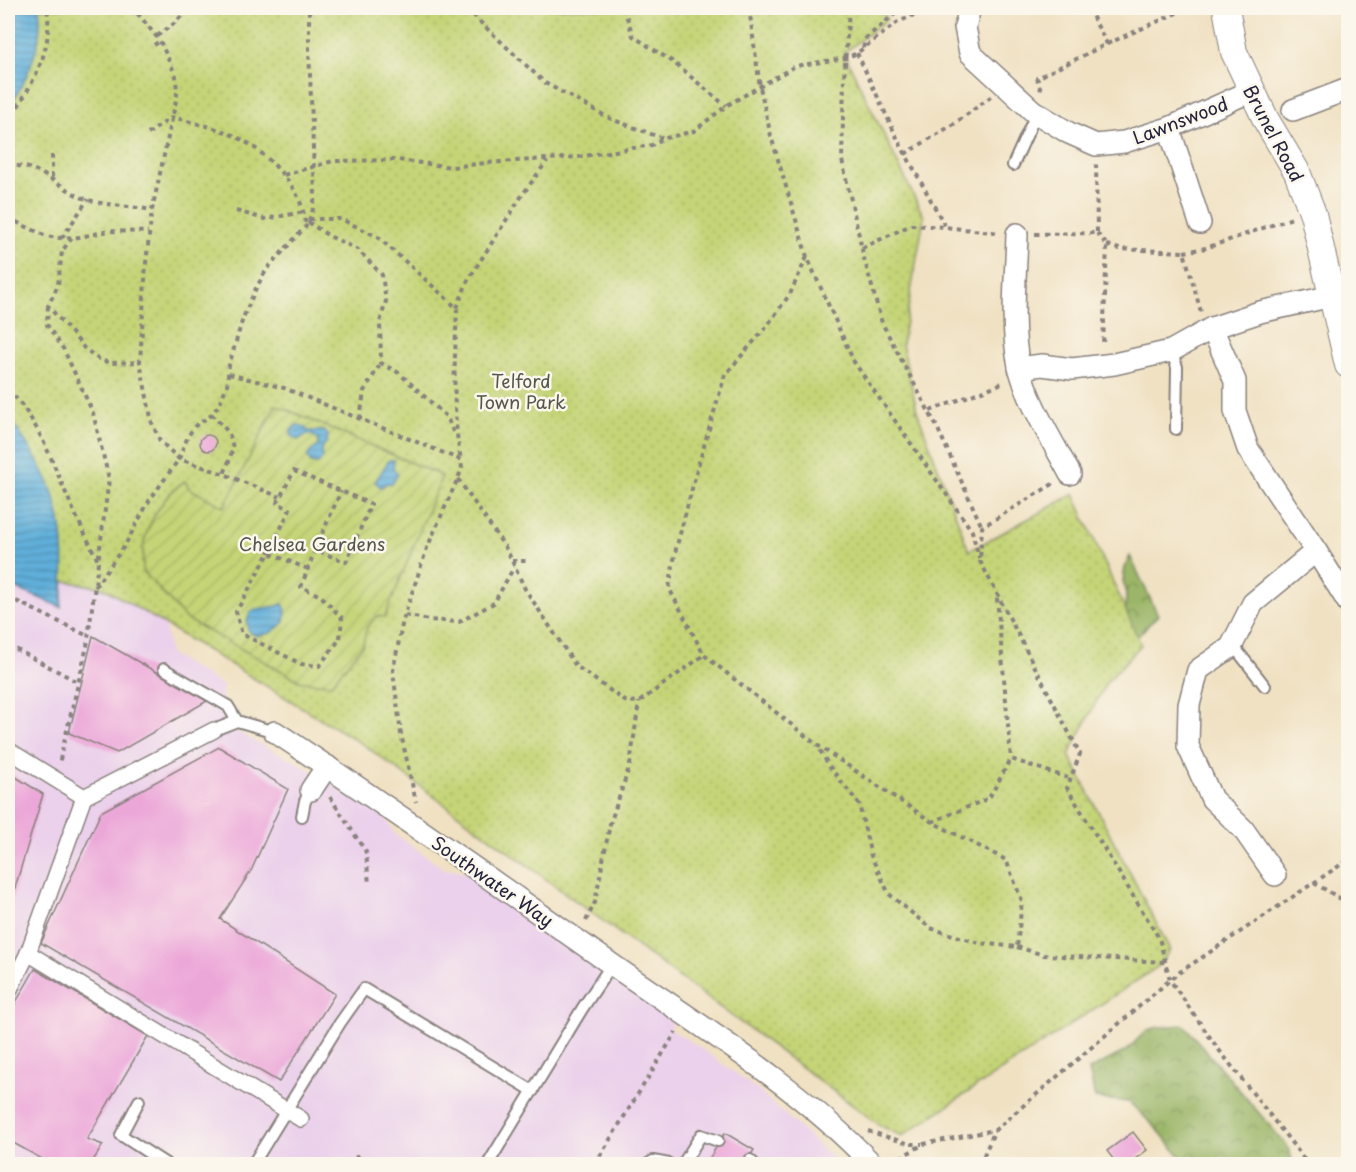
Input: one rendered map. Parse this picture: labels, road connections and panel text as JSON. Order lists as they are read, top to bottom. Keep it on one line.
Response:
{"streets":{"street":["Lawnswood","Brunel Road","Southwater Way"]},"crossings":[["Lawnswood","Brunel Road"]],"parks":["Telford Town Park","Chelsea Gardens"]}
